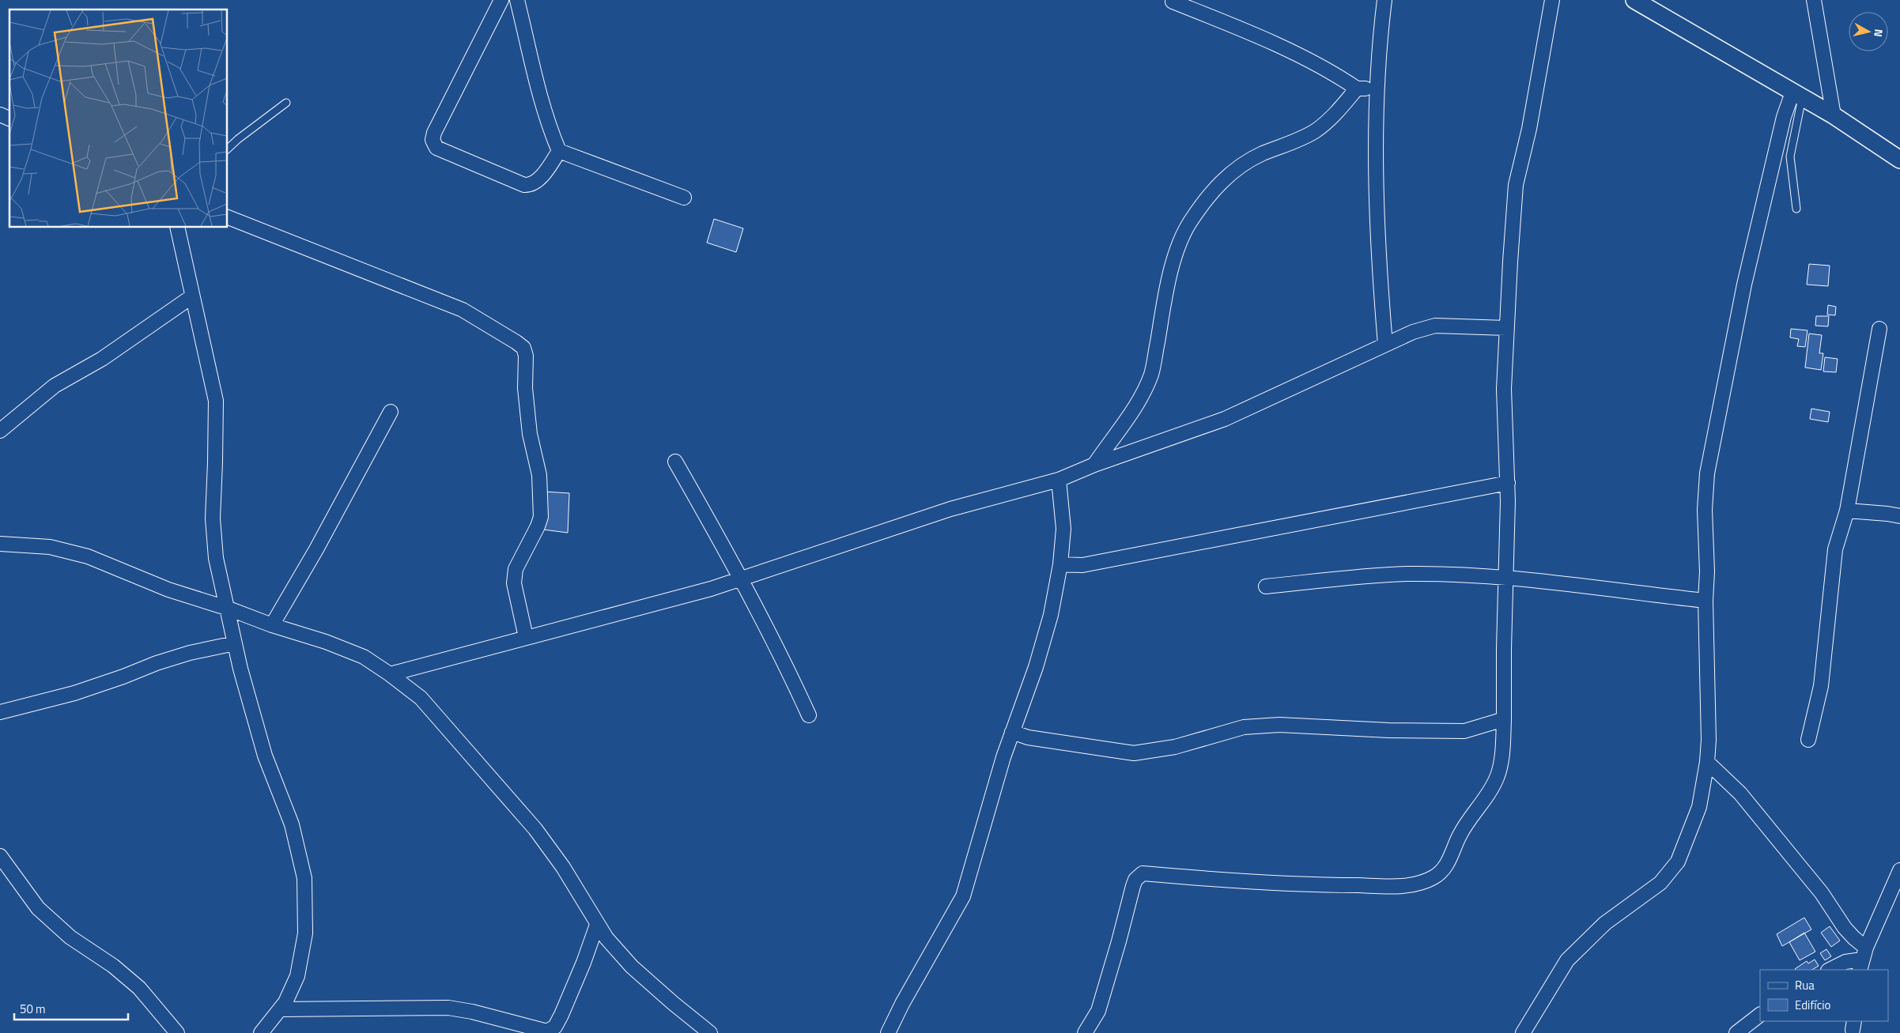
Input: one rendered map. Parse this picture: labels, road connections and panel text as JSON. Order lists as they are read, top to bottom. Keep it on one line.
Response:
{"legend":["Rua","Edifício"],"scale_bar":"50 m","north":"right"}
